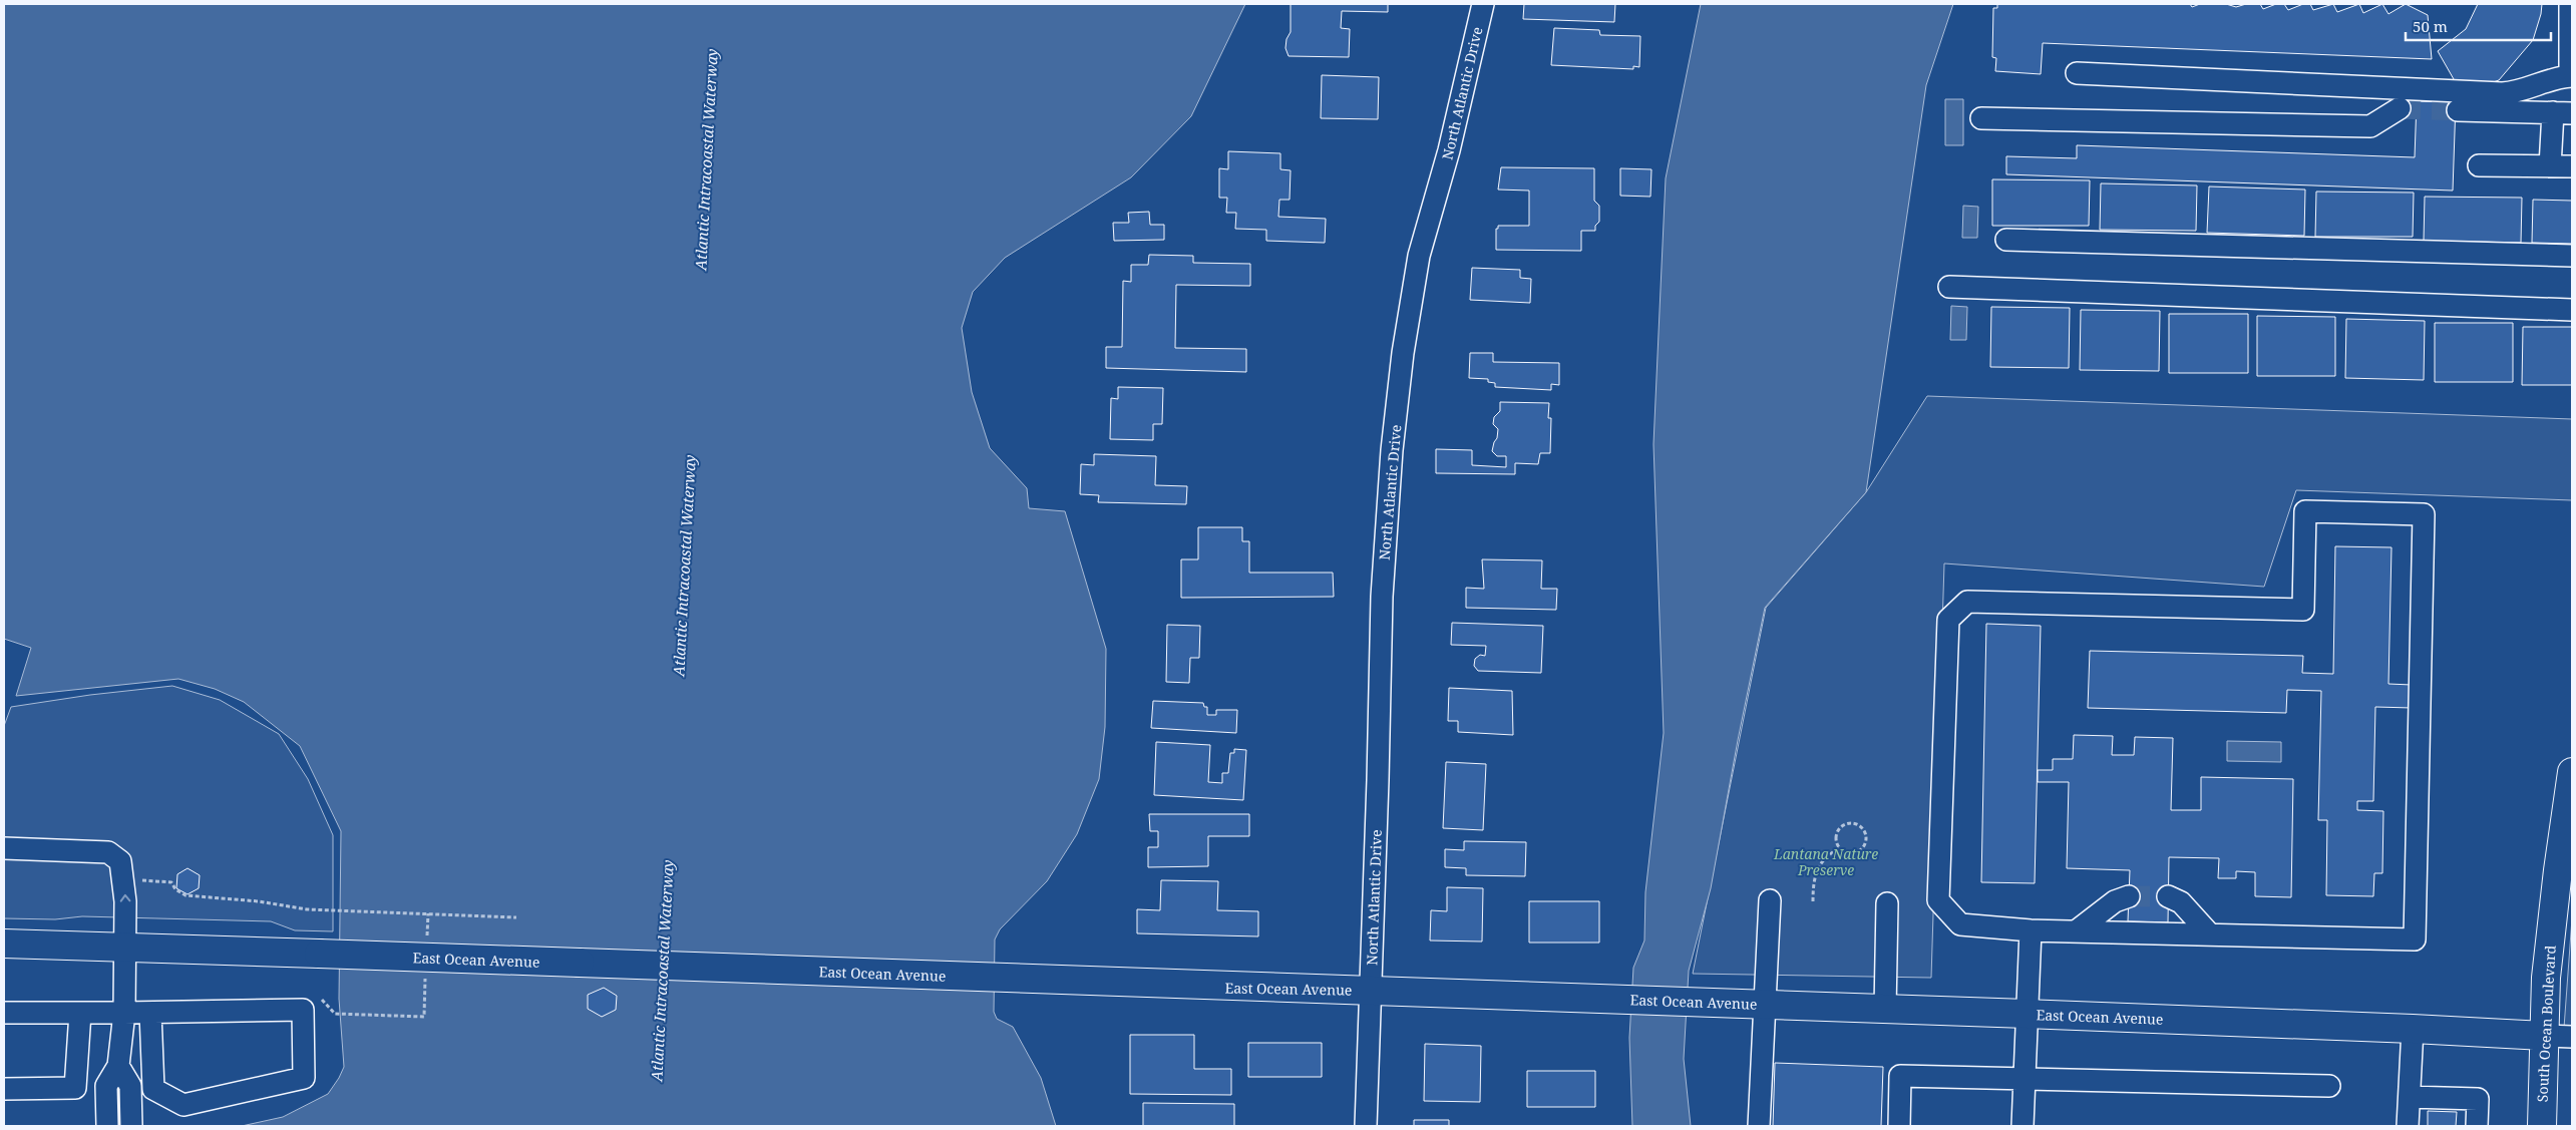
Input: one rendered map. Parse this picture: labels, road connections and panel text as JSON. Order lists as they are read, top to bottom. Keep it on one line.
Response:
{"streets":{"main road":["East Ocean Avenue","South Ocean Boulevard"],"street":["North Atlantic Drive"]},"crossings":[["North Atlantic Drive","East Ocean Avenue"],["East Ocean Avenue","South Ocean Boulevard"]],"water":["Atlantic Intracoastal Waterway"],"parks":["Lantana Nature Preserve"],"scale_bar":"50 m"}
